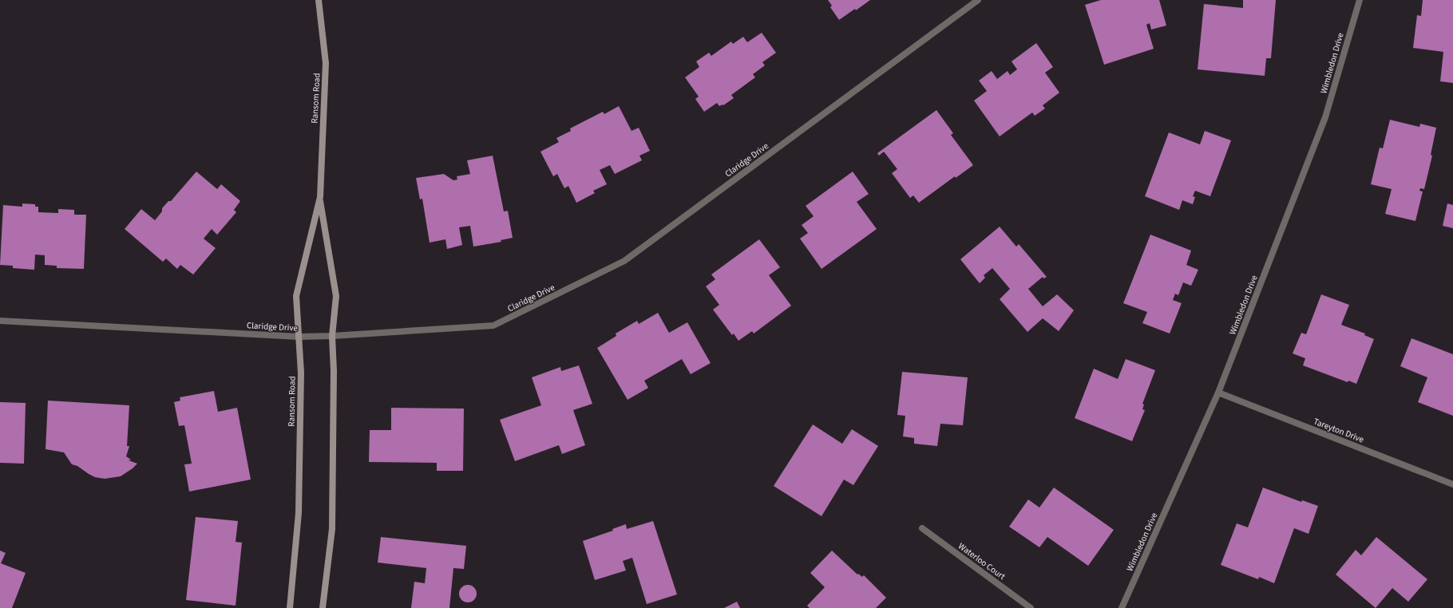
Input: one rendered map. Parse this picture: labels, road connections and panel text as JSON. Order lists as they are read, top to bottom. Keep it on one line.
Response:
{"streets":{"street":["Wimbledon Drive","Ransom Road","Claridge Drive","Tareyton Drive","Waterloo Court"]},"crossings":[["Wimbledon Drive","Tareyton Drive"],["Ransom Road","Claridge Drive"]]}
